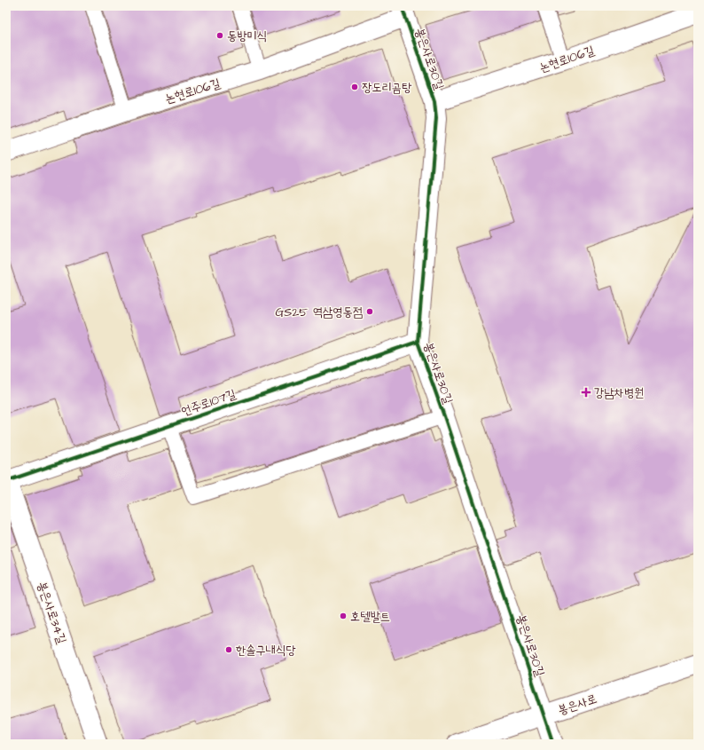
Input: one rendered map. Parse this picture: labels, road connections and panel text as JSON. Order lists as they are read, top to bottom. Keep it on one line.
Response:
{"streets":{"street":["봉은사로30길","논현로106길","언주로107길","봉은사로34길","봉은사로"]},"crossings":[["봉은사로30길","논현로106길"],["봉은사로30길","언주로107길"],["봉은사로30길","봉은사로"],["언주로107길","봉은사로34길"]],"places":{"other":["동방미식","장도리곰탕","GS25 역삼영동점","호텔발트","한솔구내식당"],"health":["강남차병원"]}}
